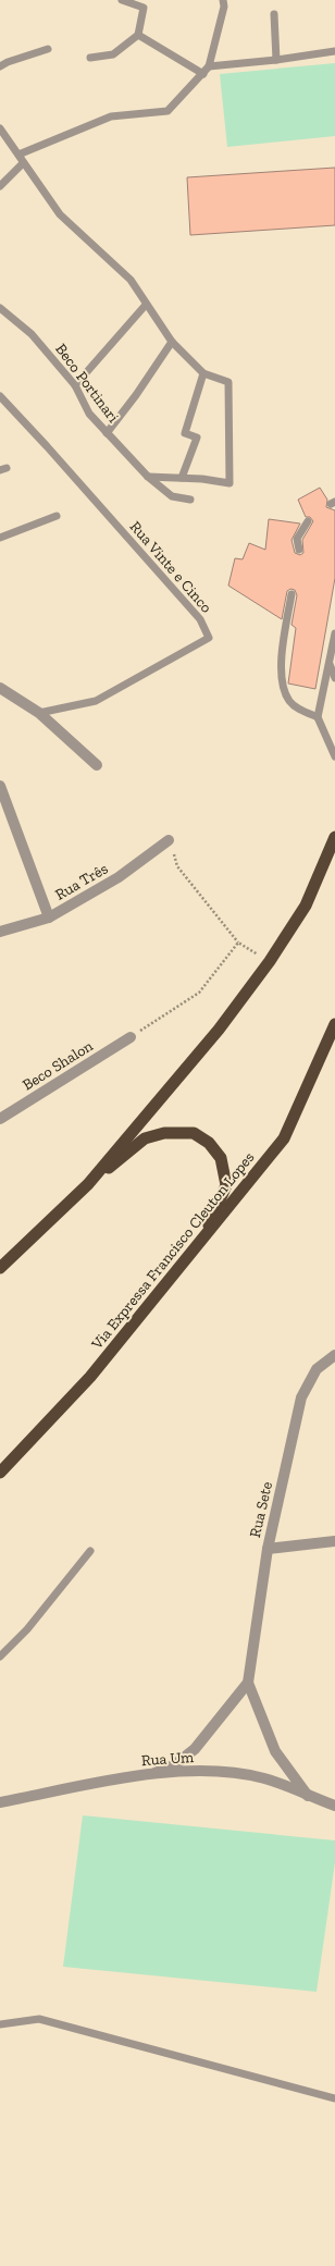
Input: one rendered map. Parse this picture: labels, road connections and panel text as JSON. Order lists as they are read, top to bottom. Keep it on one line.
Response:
{"streets":{"highway":["Via Expressa Francisco Cleuton Lopes"],"street":["Rua Três","Beco Shalon","Rua Sete","Rua Um"],"lane":["Beco Portinari","Rua Vinte e Cinco"]},"crossings":[["Rua Sete","Rua Um"]]}
